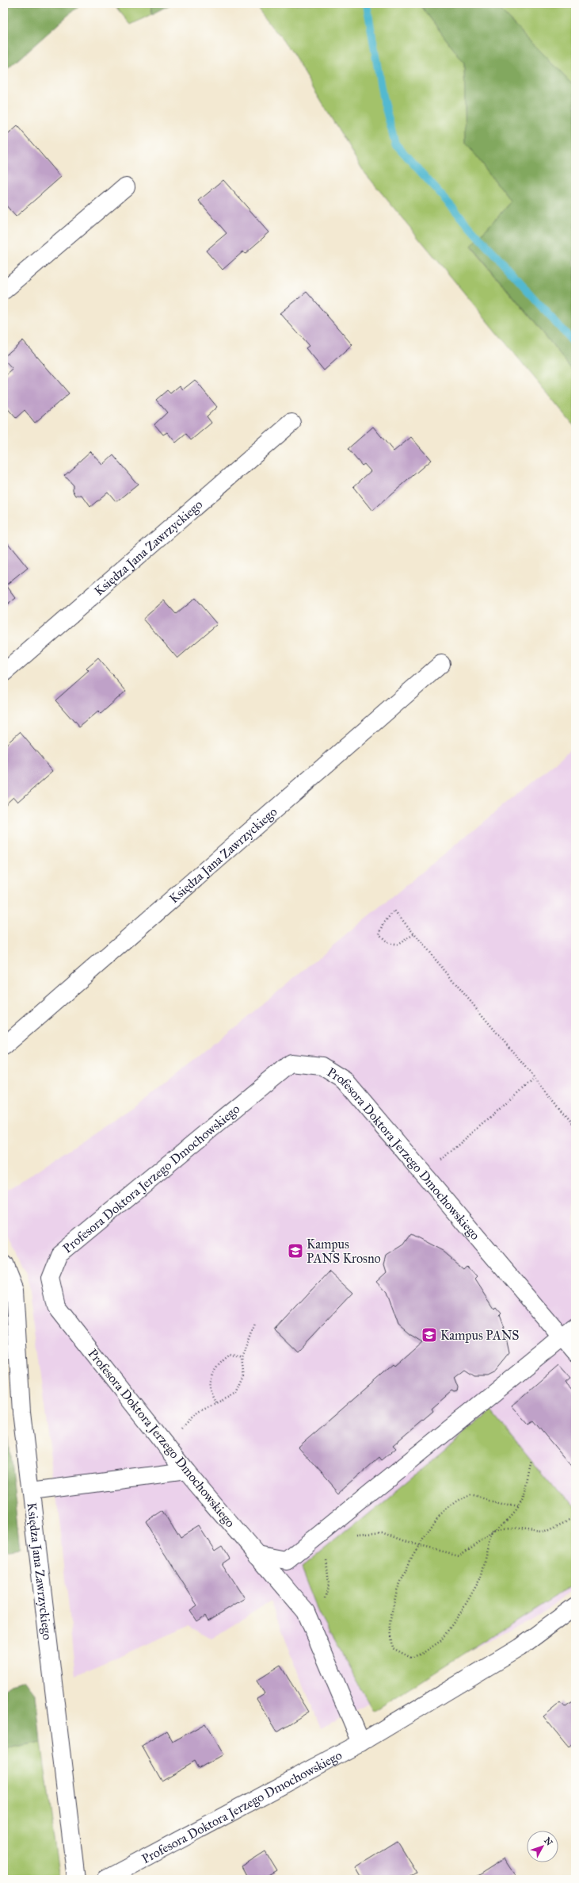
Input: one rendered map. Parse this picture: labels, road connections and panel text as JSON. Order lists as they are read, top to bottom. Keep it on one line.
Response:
{"streets":{"street":["Księdza Jana Zawrzyckiego","Profesora Doktora Jerzego Dmochowskiego"]},"places":{"school or university":["Kampus PANS Krosno","Kampus PANS"]},"north":"top right"}
